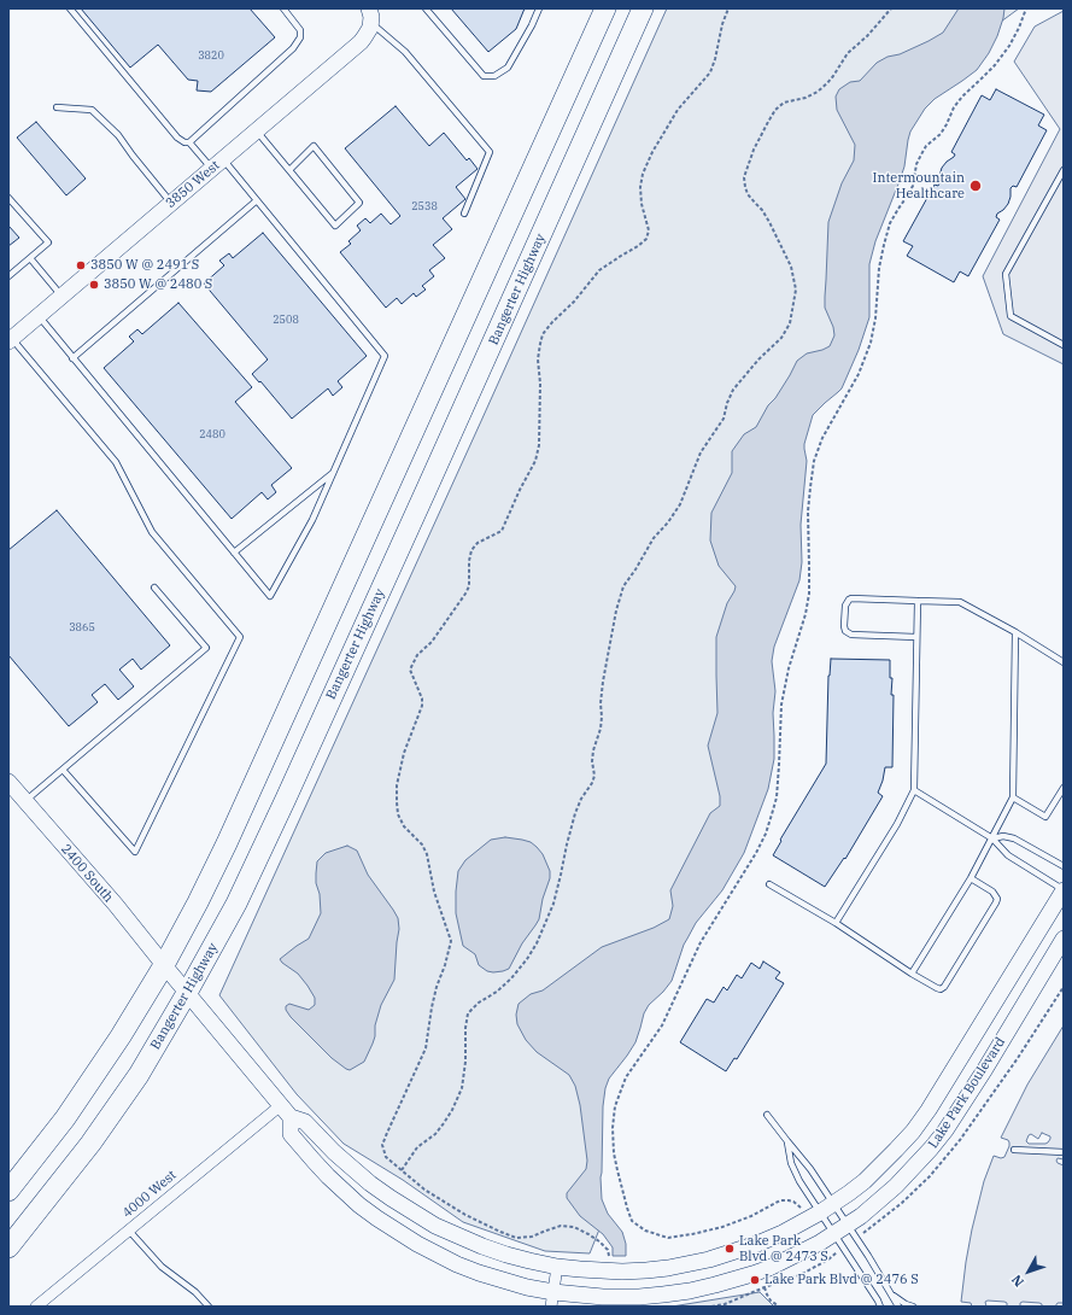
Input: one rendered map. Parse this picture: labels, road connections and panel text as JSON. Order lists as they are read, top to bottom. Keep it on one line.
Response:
{"streets":{"highway":["Bangerter Highway"],"street":["3850 West","2400 South","Lake Park Boulevard","4000 West"]},"crossings":[["Bangerter Highway","Lake Park Boulevard"],["2400 South","Lake Park Boulevard"],["Lake Park Boulevard","4000 West"]],"places":["Intermountain Healthcare","3850 W @ 2491 S","3850 W @ 2480 S","Lake Park Blvd @ 2473 S","Lake Park Blvd @ 2476 S"],"house_numbers":["3820","2538","2508","2480","3865"],"north":"bottom left"}
